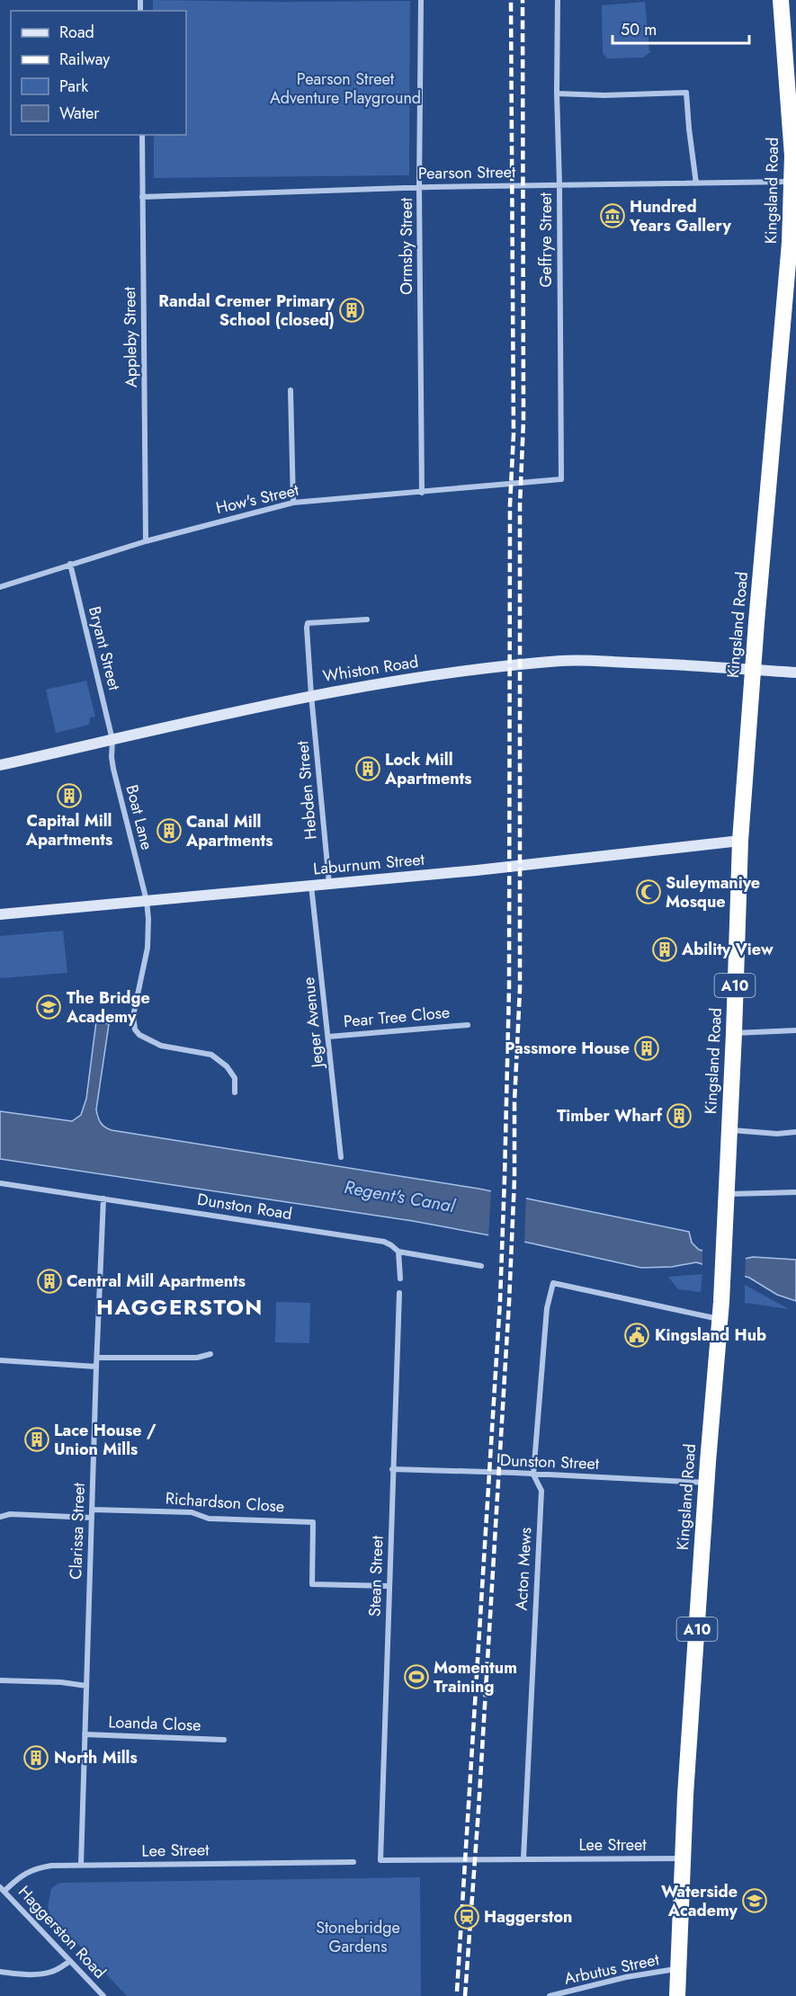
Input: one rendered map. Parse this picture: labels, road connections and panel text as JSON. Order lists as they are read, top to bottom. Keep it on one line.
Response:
{"streets":{"highway":["Kingsland Road","A10"],"street":["Pearson Street","Geffrye Street","Ormsby Street","Appleby Street","How's Street","Bryant Street","Whiston Road","Hebden Street","Boat Lane","Laburnum Street","Pear Tree Close","Jeger Avenue","Dunston Road","Dunston Street","Richardson Close","Clarissa Street","Acton Mews","Stean Street","Loanda Close","Lee Street","Haggerston Road","Arbutus Street"]},"crossings":[["Pearson Street","Kingsland Road"],["Pearson Street","Geffrye Street"],["Pearson Street","Ormsby Street"],["Pearson Street","Appleby Street"],["Kingsland Road","Whiston Road"],["Kingsland Road","Laburnum Street"],["Kingsland Road","Dunston Street"],["Kingsland Road","Acton Mews"],["Kingsland Road","Lee Street"],["Kingsland Road","Arbutus Street"],["Geffrye Street","How's Street"],["Ormsby Street","How's Street"],["Appleby Street","How's Street"],["How's Street","Bryant Street"],["Bryant Street","Whiston Road"],["Bryant Street","Boat Lane"],["Whiston Road","Hebden Street"],["Whiston Road","Boat Lane"],["Hebden Street","Laburnum Street"],["Boat Lane","Laburnum Street"],["Laburnum Street","Jeger Avenue"],["Pear Tree Close","Jeger Avenue"],["Dunston Road","Clarissa Street"],["Dunston Street","Acton Mews"],["Dunston Street","Stean Street"],["Richardson Close","Clarissa Street"],["Richardson Close","Stean Street"],["Clarissa Street","Loanda Close"],["Clarissa Street","Lee Street"],["Acton Mews","Lee Street"],["Stean Street","Lee Street"],["Lee Street","Haggerston Road"]],"districts":["HAGGERSTON"],"water":["Regent's Canal"],"parks":["Pearson Street Adventure Playground","Stonebridge Gardens"],"places":{"museum":["Hundred Years Gallery"],"building":["Randal Cremer Primary School (closed)","Lock Mill Apartments","Capital Mill Apartments","Canal Mill Apartments","Ability View","Passmore House","Timber Wharf","Central Mill Apartments","Lace House / Union Mills","North Mills"],"mosque":["Suleymaniye Mosque"],"school or university":["The Bridge Academy","Waterside Academy"],"public building":["Kingsland Hub"],"sports":["Momentum Training"],"station":["Haggerston"]},"legend":["Road","Railway","Park","Water"],"scale_bar":"50 m"}
